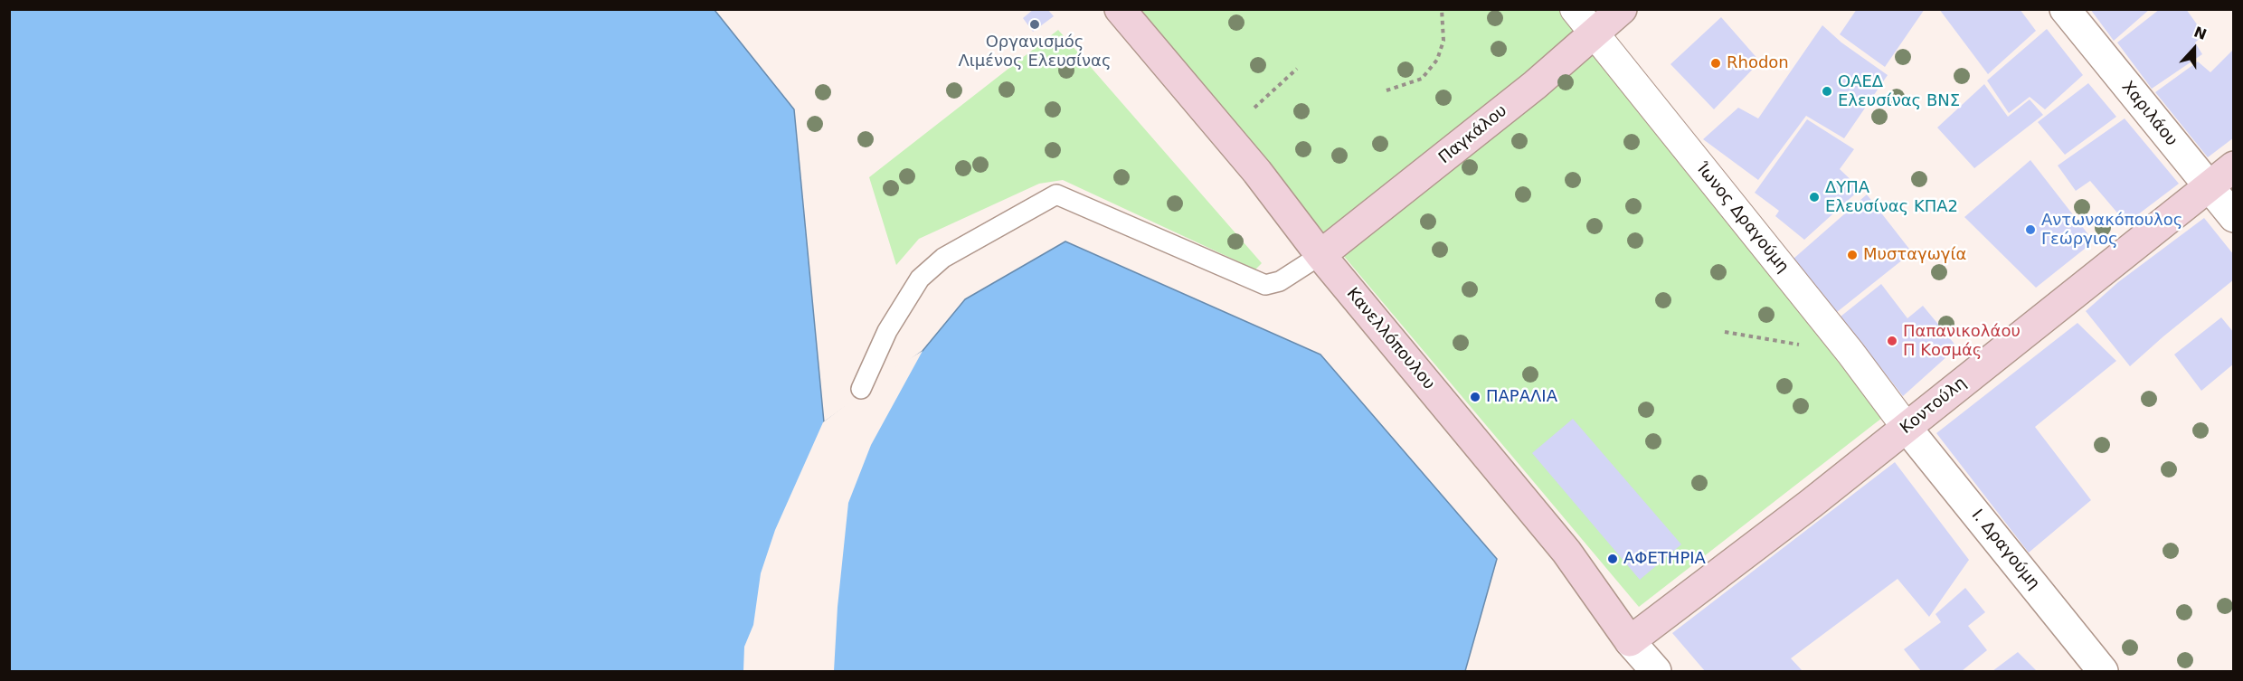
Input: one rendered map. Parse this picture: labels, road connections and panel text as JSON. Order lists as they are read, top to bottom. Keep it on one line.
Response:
{"streets":{"main road":["Παγκάλου","Κανελλόπουλου","Κοντούλη"],"street":["Χαριλάου","Ίωνος Δραγούμη","Ι. Δραγούμη"]},"crossings":[["Χαριλάου","Κοντούλη"],["Παγκάλου","Ίωνος Δραγούμη"],["Παγκάλου","Κανελλόπουλου"],["Ίωνος Δραγούμη","Κοντούλη"],["Ίωνος Δραγούμη","Ι. Δραγούμη"],["Κανελλόπουλου","Κοντούλη"],["Κοντούλη","Ι. Δραγούμη"]],"places":["Οργανισμός Λιμένος Ελευσίνας","Rhodon","ΟΑΕΔ Ελευσίνας ΒΝΣ","ΔΥΠΑ Ελευσίνας ΚΠΑ2","Αντωνακόπουλος Γεώργιος","Μυσταγωγία","Παπανικολάου Π Κοσμάς","ΠΑΡΑΛΙΑ","ΑΦΕΤΗΡΙΑ"],"north":"top"}
